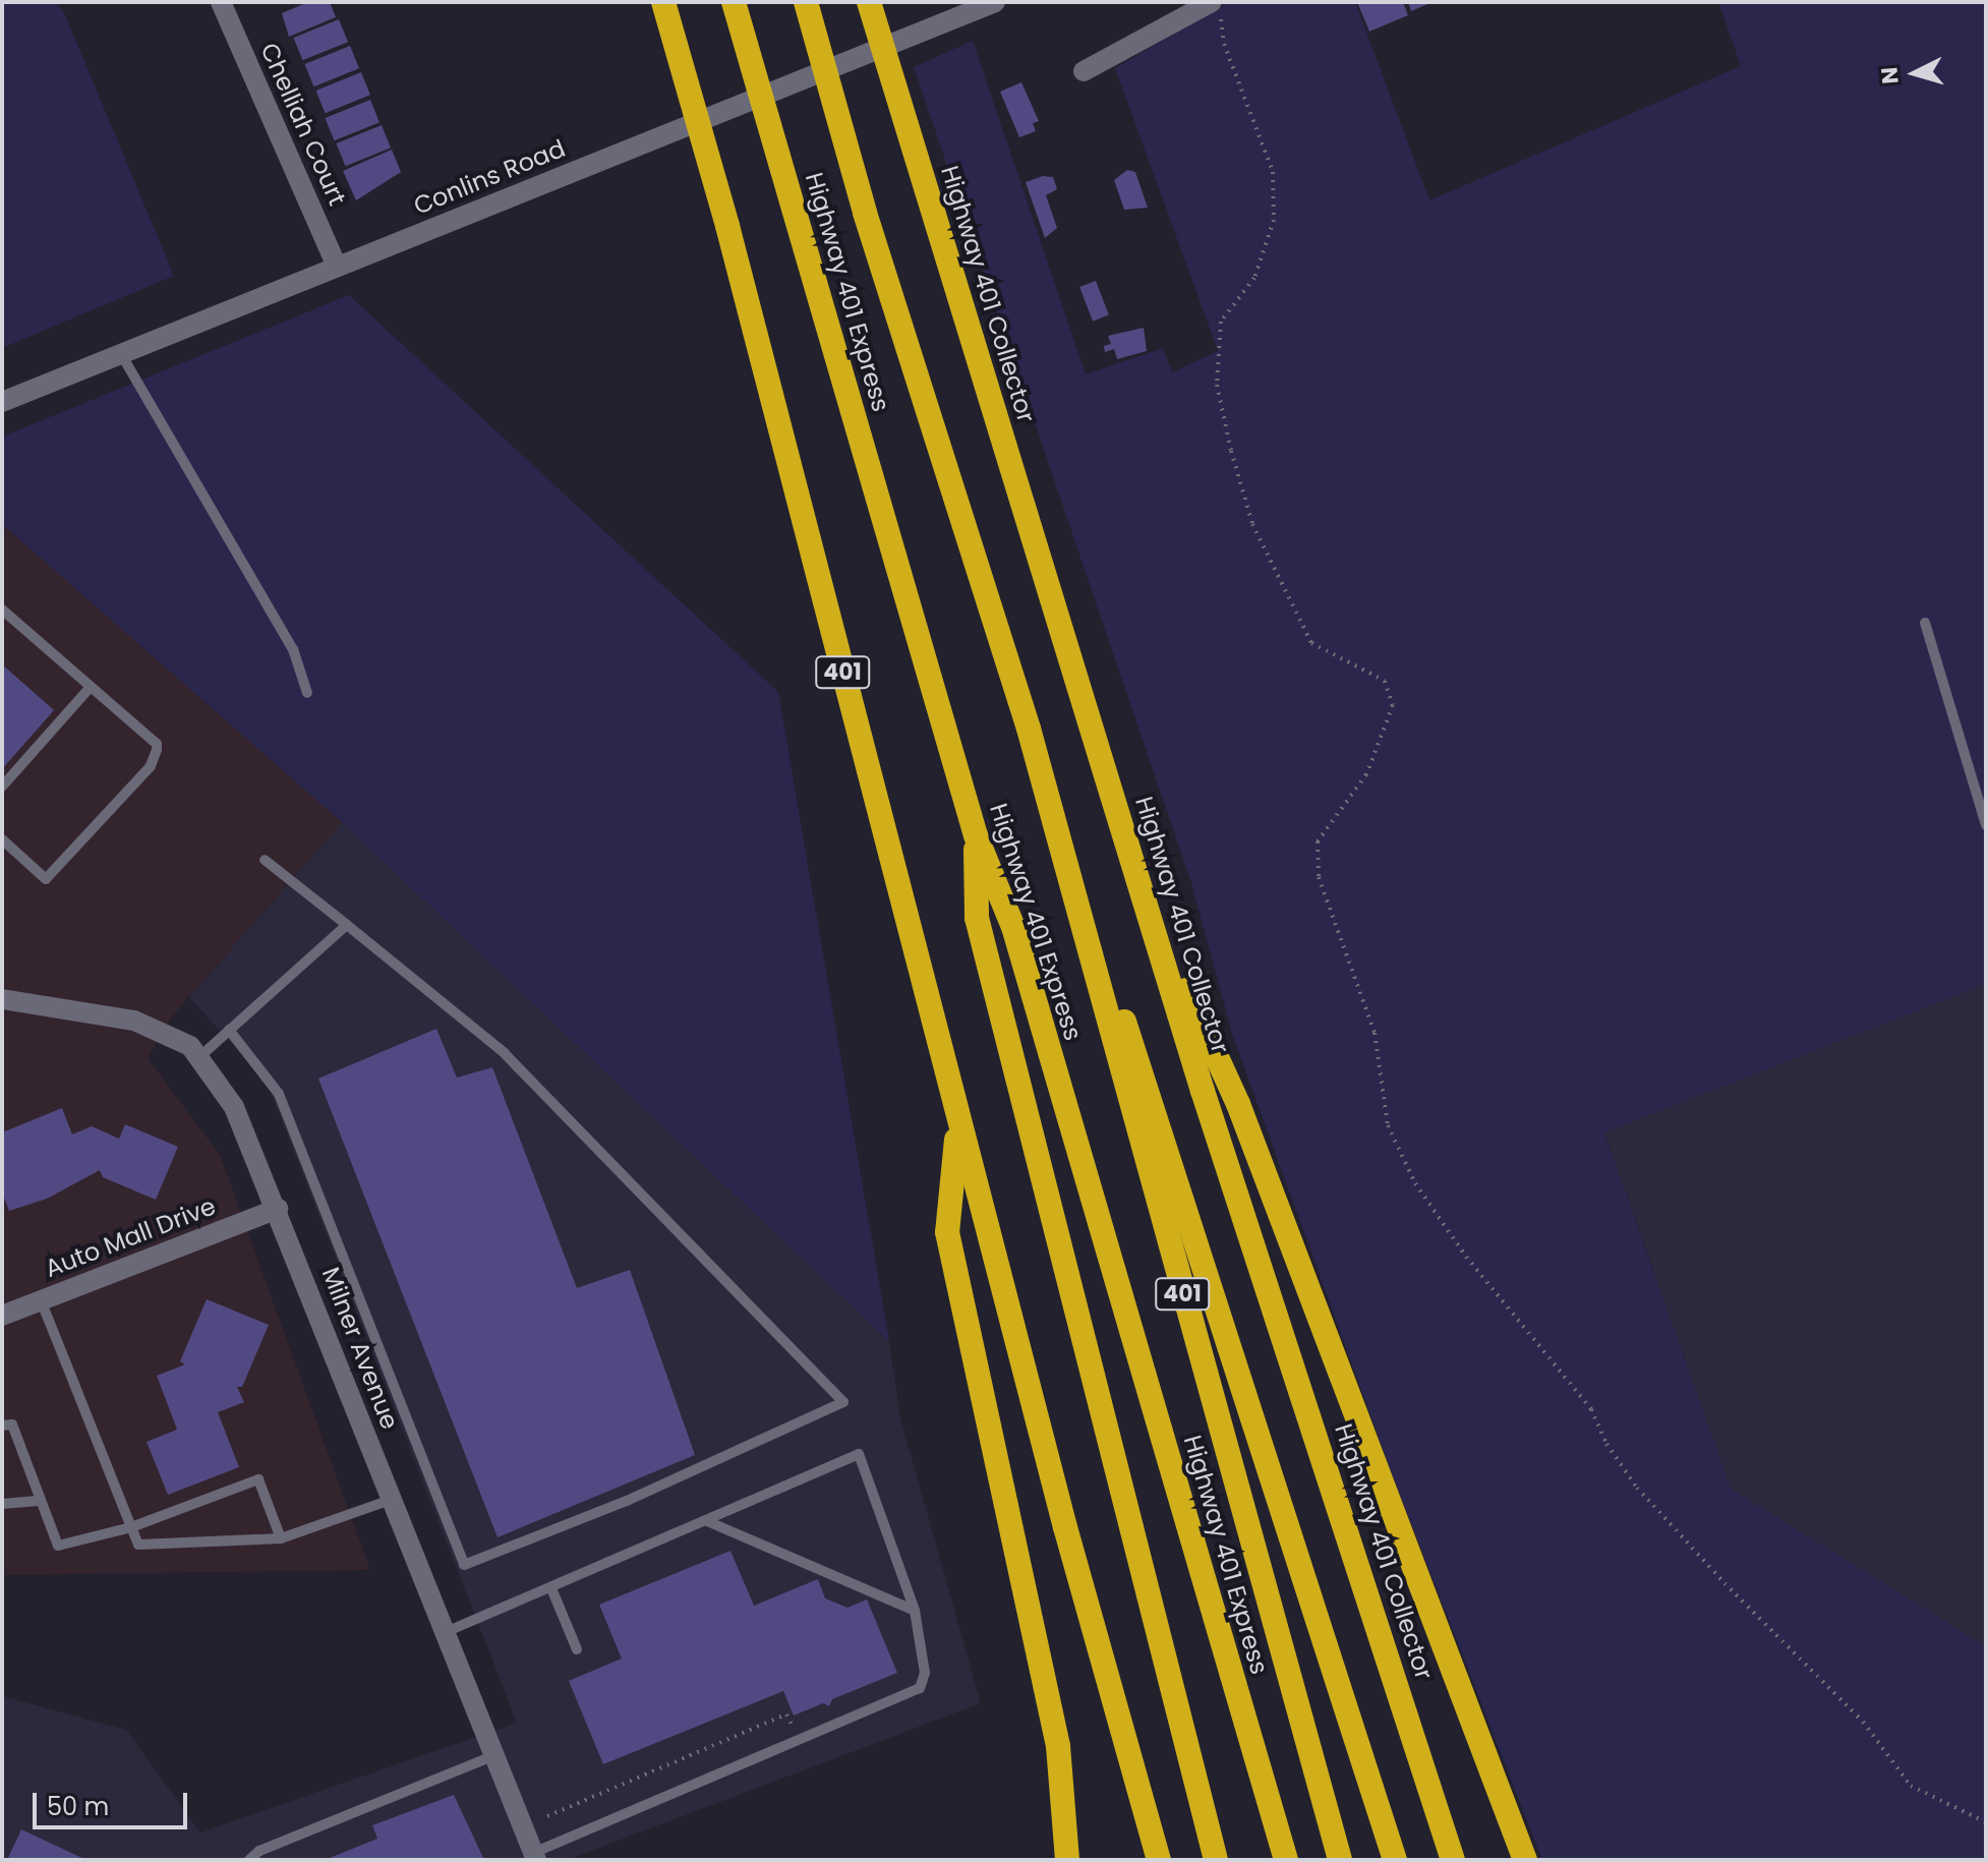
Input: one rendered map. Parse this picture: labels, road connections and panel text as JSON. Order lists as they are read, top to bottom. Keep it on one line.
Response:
{"streets":{"highway":["Highway 401 Express","Highway 401 Collector","401"],"street":["Chelliah Court","Conlins Road","Auto Mall Drive","Milner Avenue"]},"crossings":[["Chelliah Court","Conlins Road"],["Auto Mall Drive","Milner Avenue"]],"scale_bar":"50 m","north":"left"}
